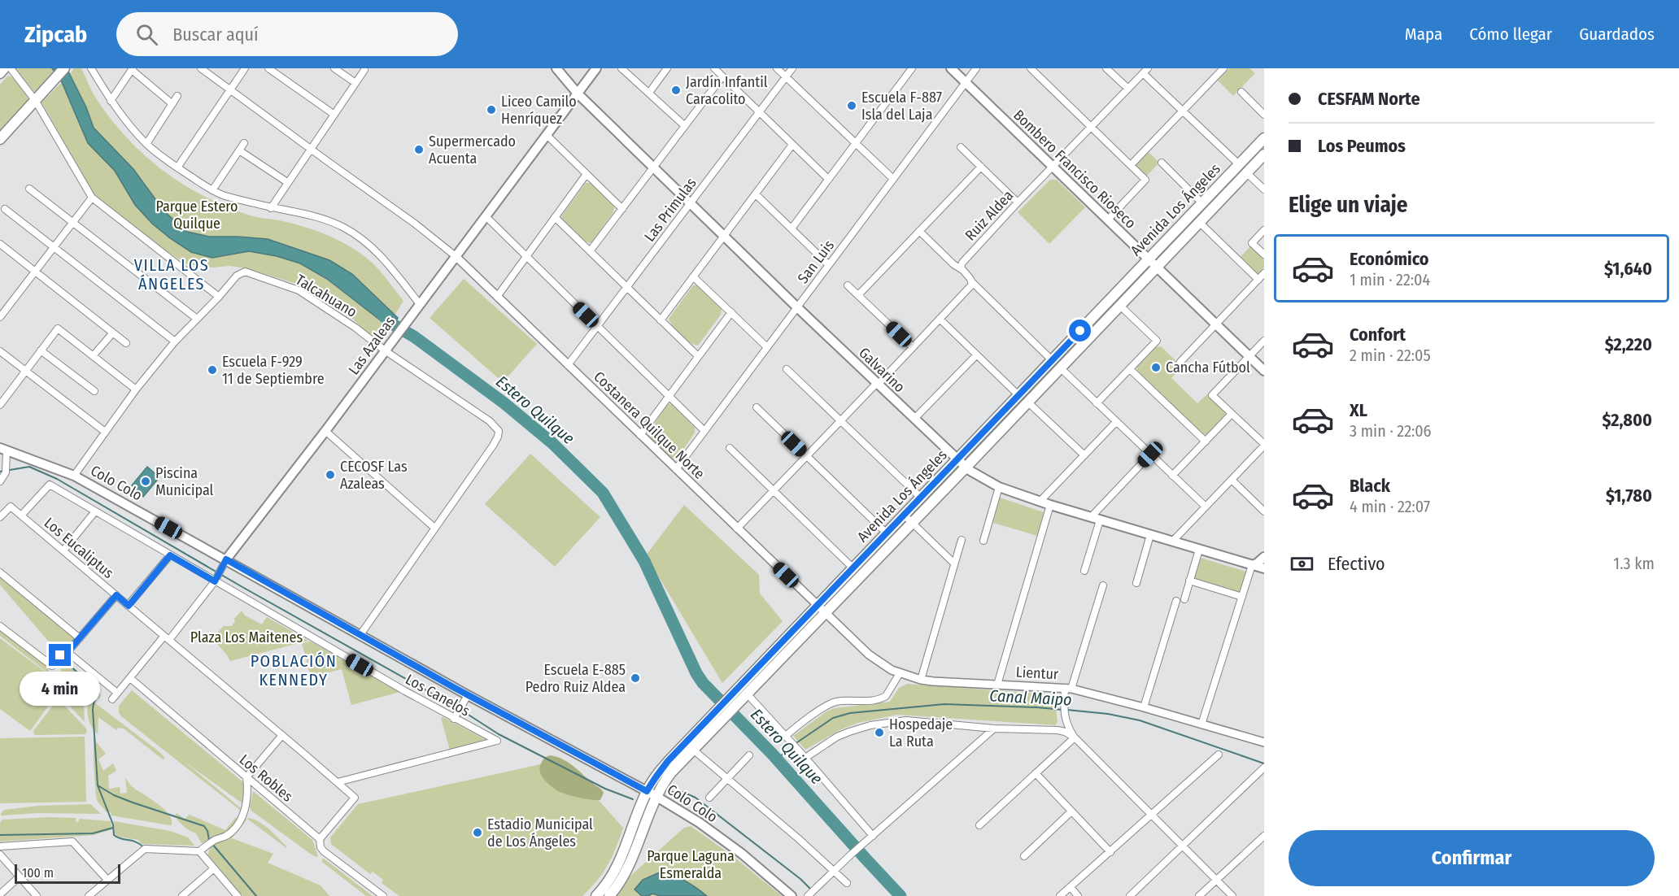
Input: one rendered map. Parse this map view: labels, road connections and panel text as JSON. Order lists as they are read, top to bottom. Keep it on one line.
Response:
{"streets":{"main road":["Bombero Francisco Rioseco","Avenida Los Ángeles","Las Azaleas","Galvarino","Colo Colo"],"street":["Las Primulas","Ruiz Aldea","San Luis","Talcahuano","Costanera Quilque Norte","Los Eucaliptus","Lientur","Los Canelos","Los Robles"]},"crossings":[["Bombero Francisco Rioseco","Avenida Los Ángeles"],["Bombero Francisco Rioseco","Ruiz Aldea"],["Bombero Francisco Rioseco","San Luis"],["Las Primulas","Galvarino"],["Las Primulas","Costanera Quilque Norte"],["Avenida Los Ángeles","Galvarino"],["Avenida Los Ángeles","Costanera Quilque Norte"],["Avenida Los Ángeles","Colo Colo"],["Avenida Los Ángeles","Lientur"],["San Luis","Galvarino"],["San Luis","Costanera Quilque Norte"],["Talcahuano","Las Azaleas"],["Talcahuano","Colo Colo"],["Las Azaleas","Galvarino"],["Las Azaleas","Costanera Quilque Norte"],["Las Azaleas","Colo Colo"],["Las Azaleas","Los Eucaliptus"],["Las Azaleas","Los Canelos"],["Las Azaleas","Los Robles"],["Costanera Quilque Norte","Lientur"],["Los Eucaliptus","Los Canelos"],["Los Eucaliptus","Los Robles"]],"districts":["VILLA LOS ÁNGELES","POBLACIÓN KENNEDY"],"water":["Estero Quilque","Canal Maipo"],"parks":["Parque Estero Quilque","Plaza Los Maitenes","Parque Laguna Esmeralda"],"places":["Jardín Infantil Caracolito","Escuela F-887 Isla del Laja","Liceo Camilo Henríquez","Supermercado Acuenta","Cancha Fútbol","Escuela F-929 11 de Septiembre","CECOSF Las Azaleas","Piscina Municipal","Escuela E-885 Pedro Ruiz Aldea","Hospedaje La Ruta","Estadio Municipal de Los Ángeles"],"scale_bar":"100 m","page":{"header":"Zipcab","search":"Buscar aquí","nav":["Mapa","Cómo llegar","Guardados"],"banner":["CESFAM Norte","Los Peumos"],"heading":"Elige un viaje","list":[{"name":"Económico","note":"1 min · 22:04","value":"$1,640"},{"name":"Confort","note":"2 min · 22:05","value":"$2,220"},{"name":"XL","note":"3 min · 22:06","value":"$2,800"},{"name":"Black","note":"4 min · 22:07","value":"$1,780"}],"pay":["Efectivo","1.3 km"],"bubble":"4 min","buttons":"Confirmar","scale":"100 m"}}
